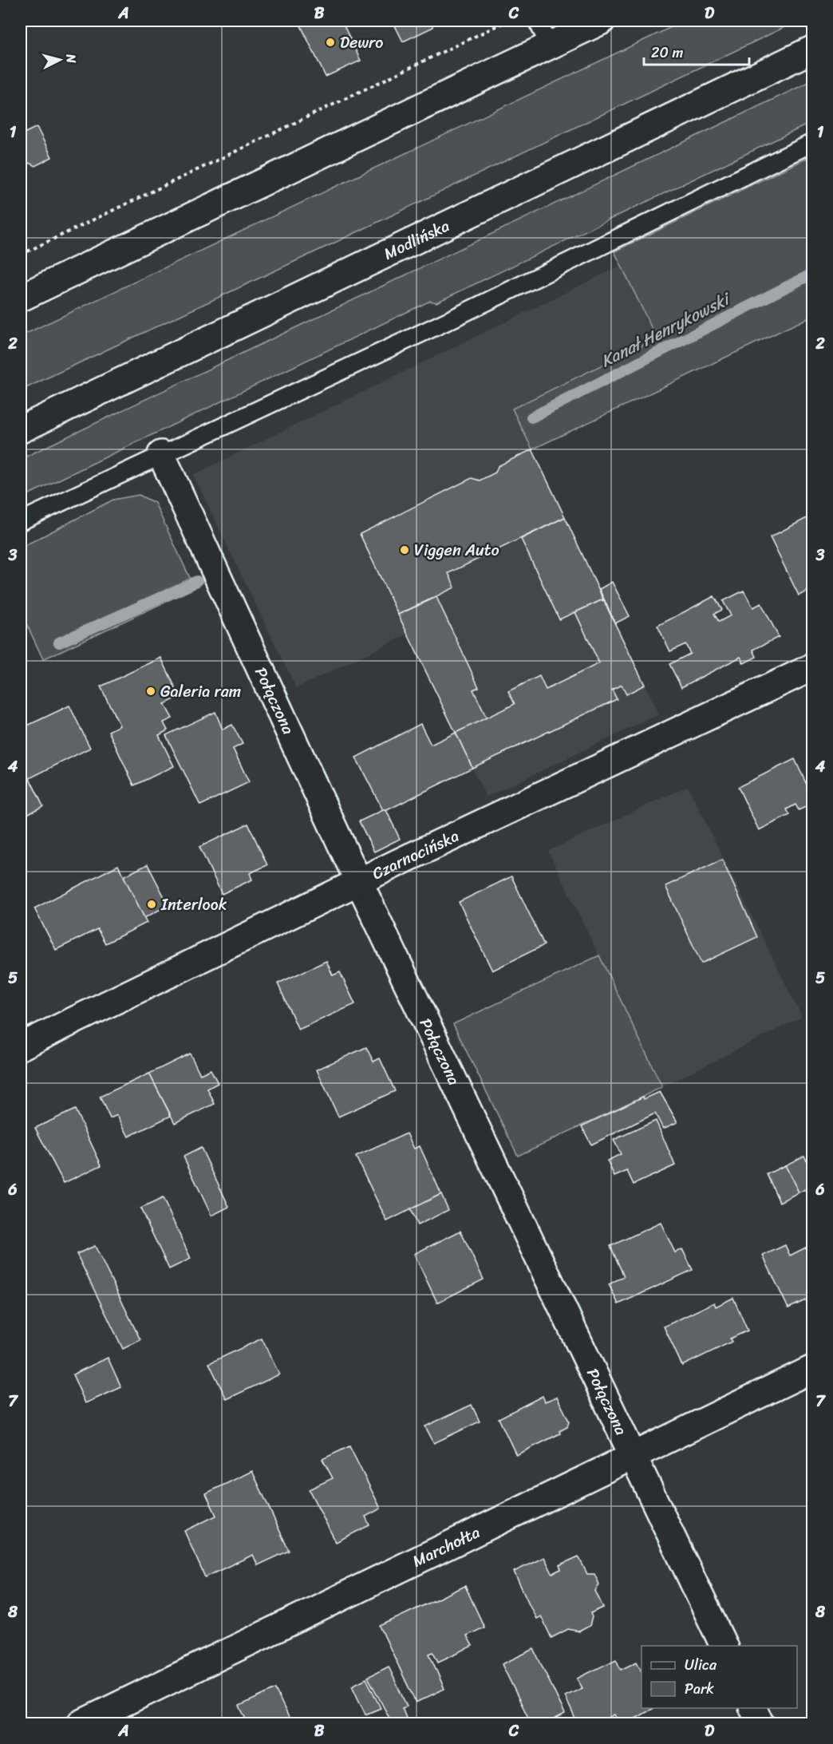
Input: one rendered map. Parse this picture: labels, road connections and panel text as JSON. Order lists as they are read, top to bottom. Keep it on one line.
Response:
{"streets":{"street":["Modlińska","Połączona","Czarnocińska","Marchołta"]},"crossings":[["Połączona","Czarnocińska"],["Połączona","Marchołta"]],"water":["Kanał Henrykowski"],"places":["Dewro","Viggen Auto","Galeria ram","Interlook"],"legend":["Ulica","Park"],"scale_bar":"20 m","north":"right","grid":{"columns":["A","B","C","D"],"rows":["1","2","3","4","5","6","7","8"]}}
